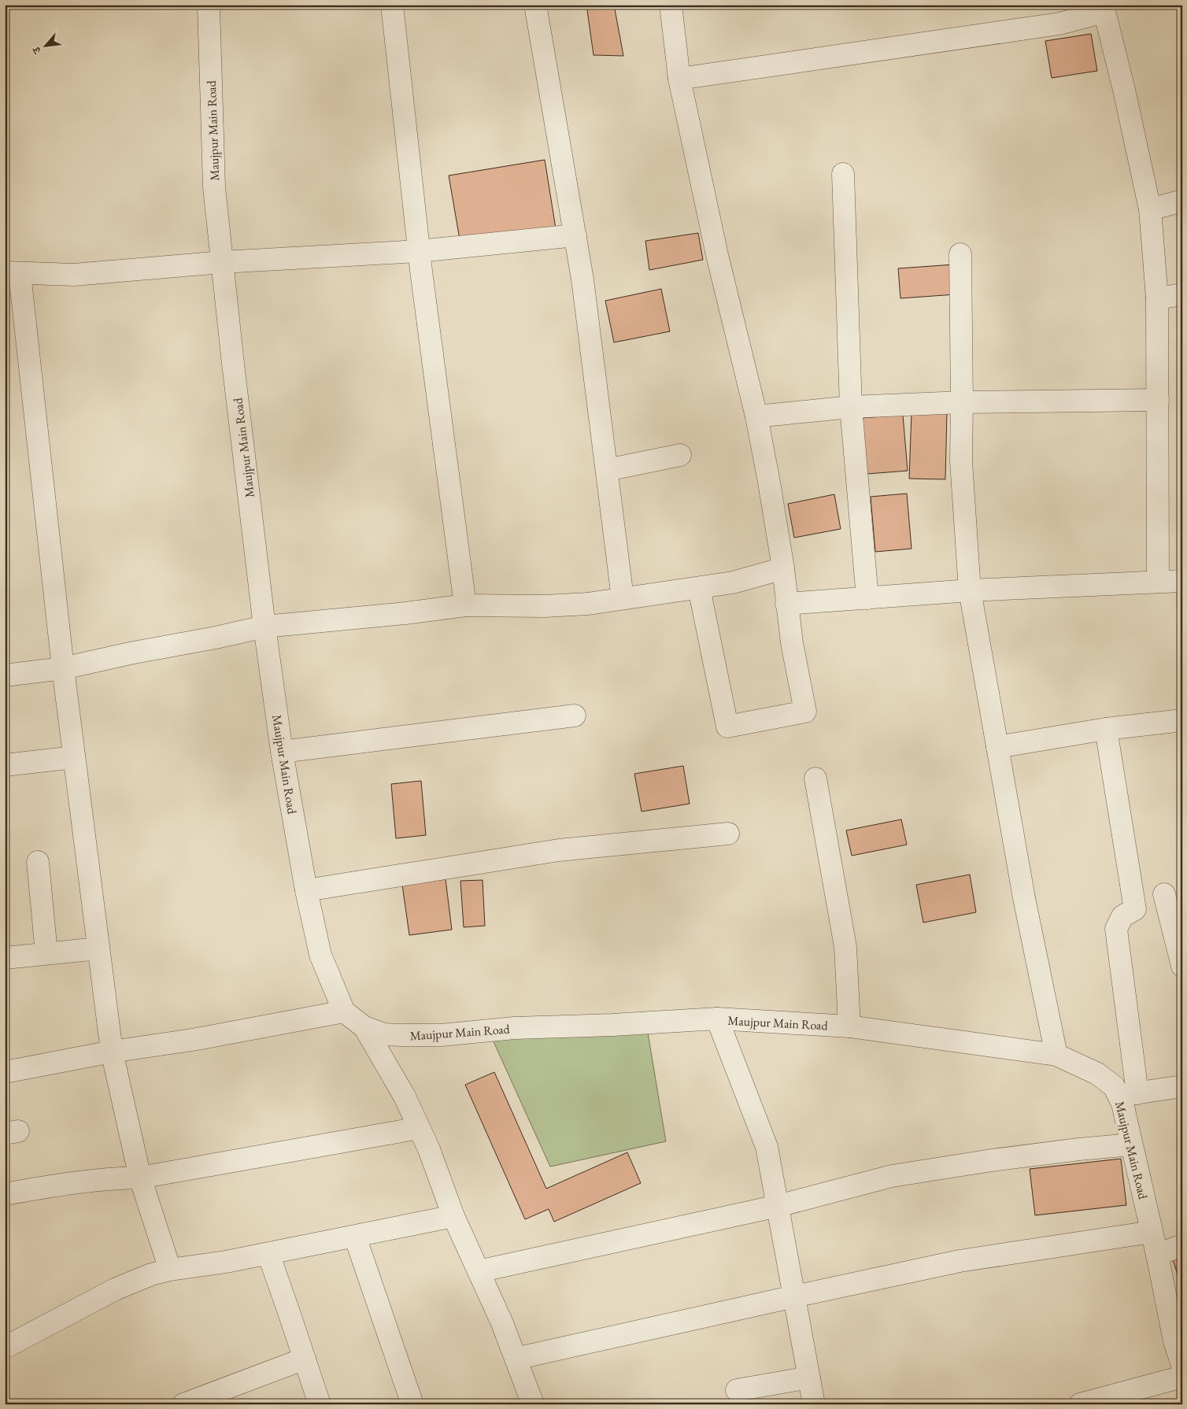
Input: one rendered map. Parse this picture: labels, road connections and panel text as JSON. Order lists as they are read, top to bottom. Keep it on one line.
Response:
{"streets":{"street":["Maujpur Main Road"]},"north":"bottom left"}
